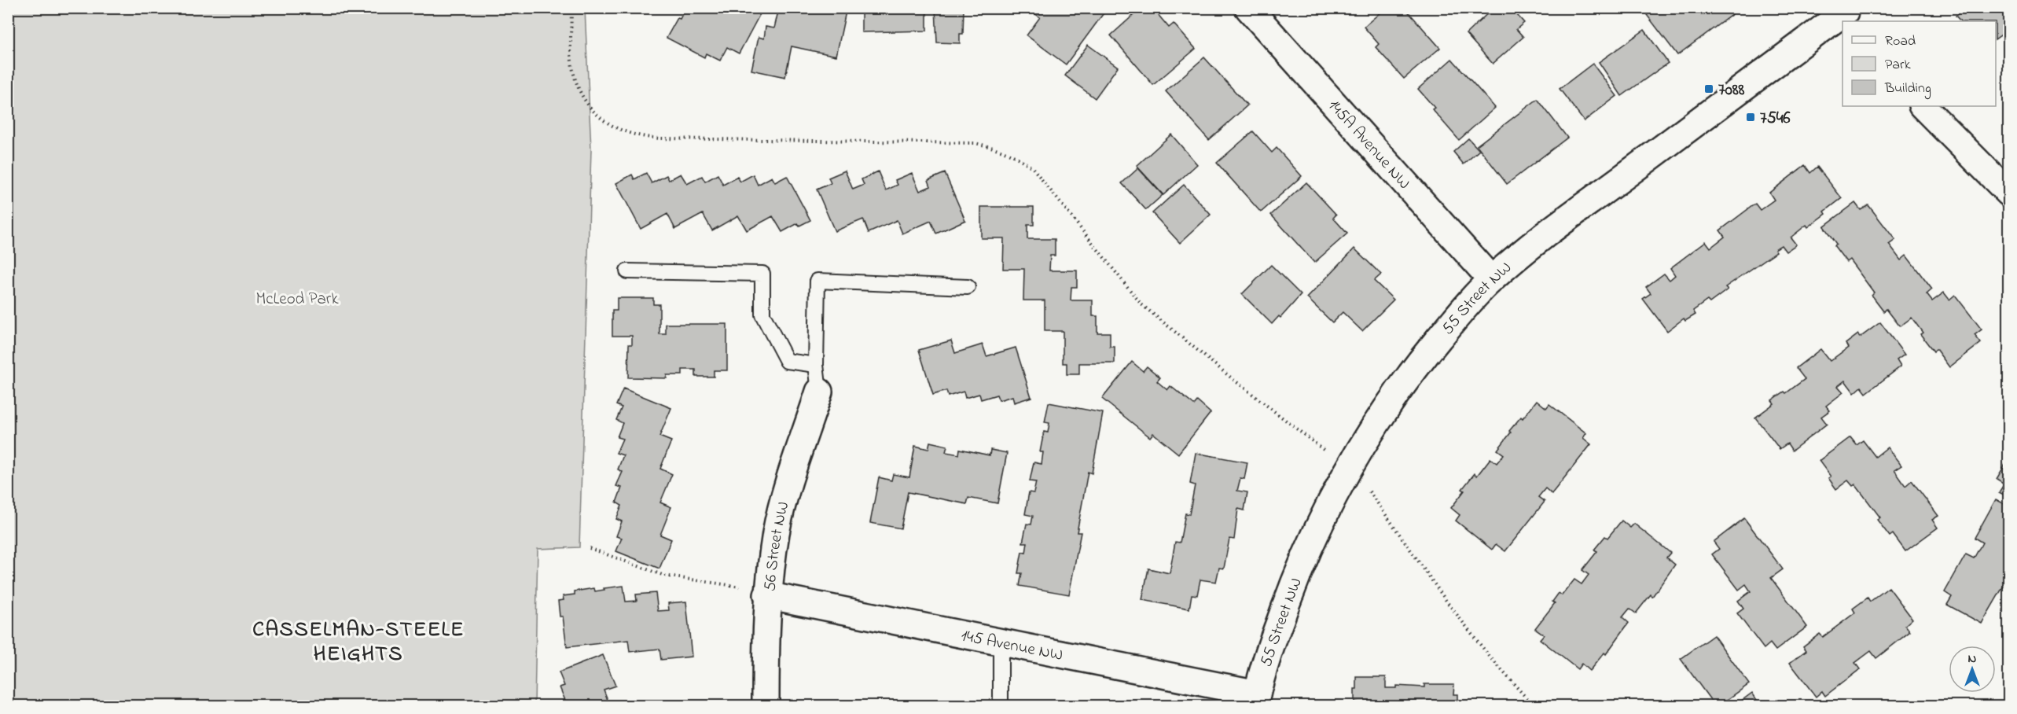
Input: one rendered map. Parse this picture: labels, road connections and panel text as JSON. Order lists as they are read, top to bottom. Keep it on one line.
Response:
{"streets":{"street":["145A Avenue NW","55 Street NW","56 Street NW","145 Avenue NW"]},"crossings":[["145A Avenue NW","55 Street NW"],["55 Street NW","145 Avenue NW"],["56 Street NW","145 Avenue NW"]],"districts":["CASSELMAN-STEELE HEIGHTS"],"parks":["McLeod Park"],"places":{"transit":["7088","7546"]},"legend":["Road","Park","Building"],"north":"top"}
